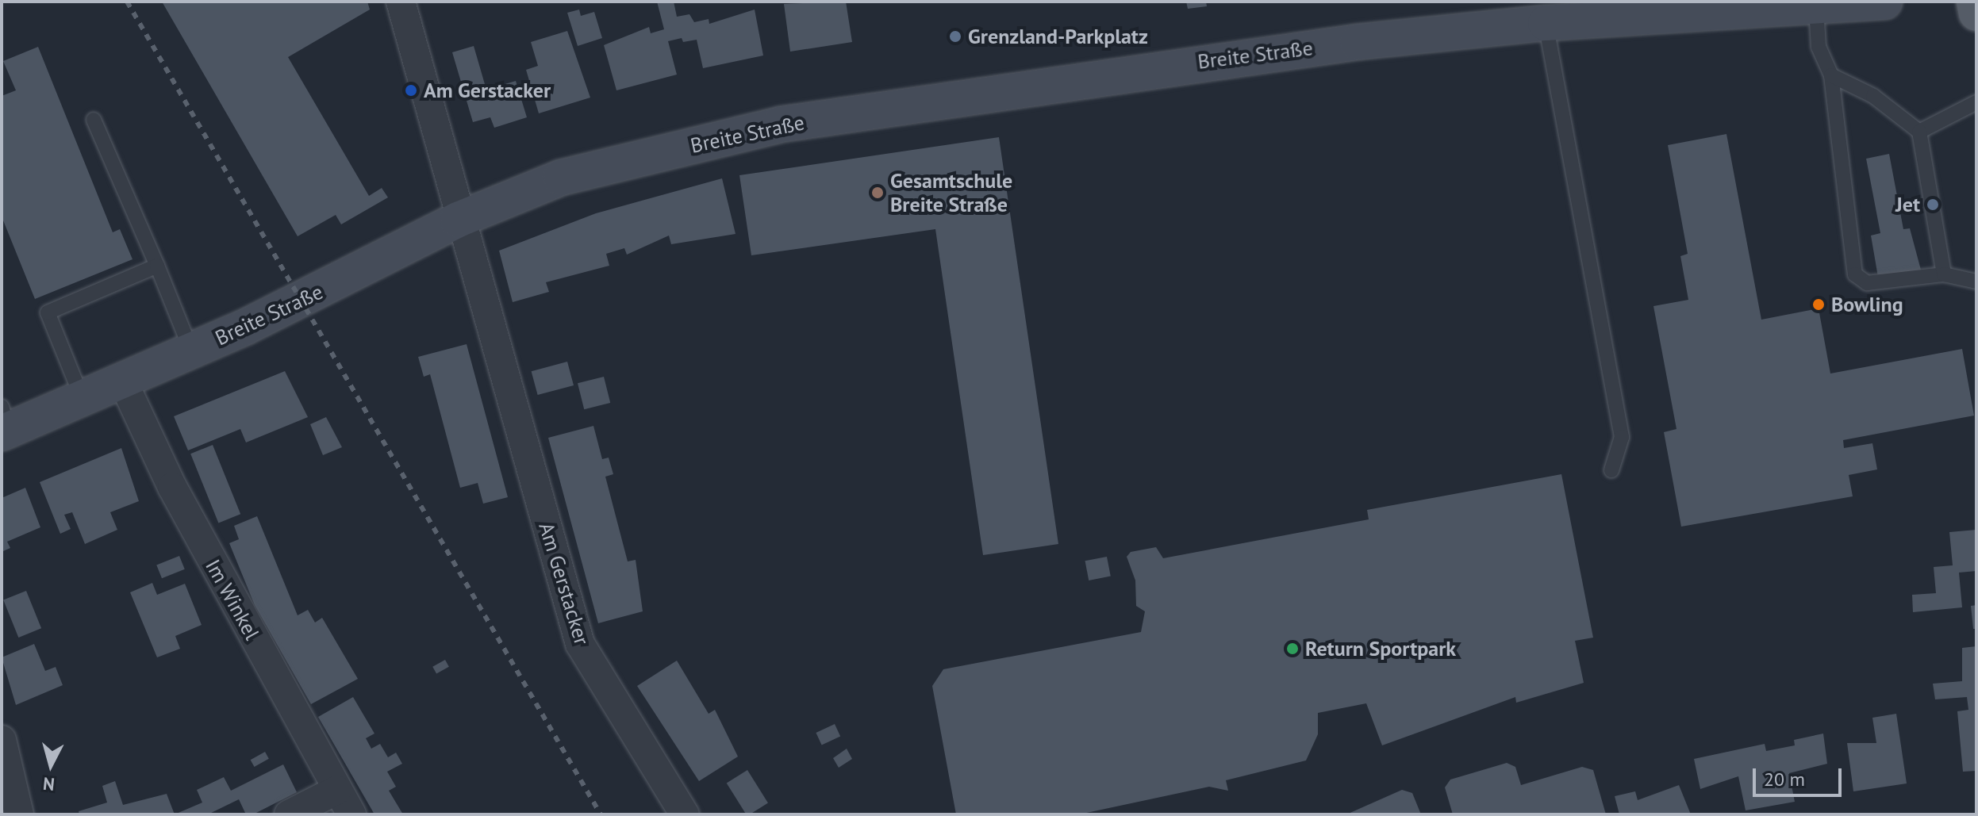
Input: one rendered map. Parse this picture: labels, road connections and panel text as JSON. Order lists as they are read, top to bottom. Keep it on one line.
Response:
{"streets":{"main road":["Breite Straße"],"street":["Am Gerstacker","Im Winkel"]},"crossings":[["Breite Straße","Am Gerstacker"],["Breite Straße","Im Winkel"]],"places":["Grenzland-Parkplatz","Am Gerstacker","Gesamtschule Breite Straße","Jet","Bowling","Return Sportpark"],"scale_bar":"20 m","north":"bottom"}
